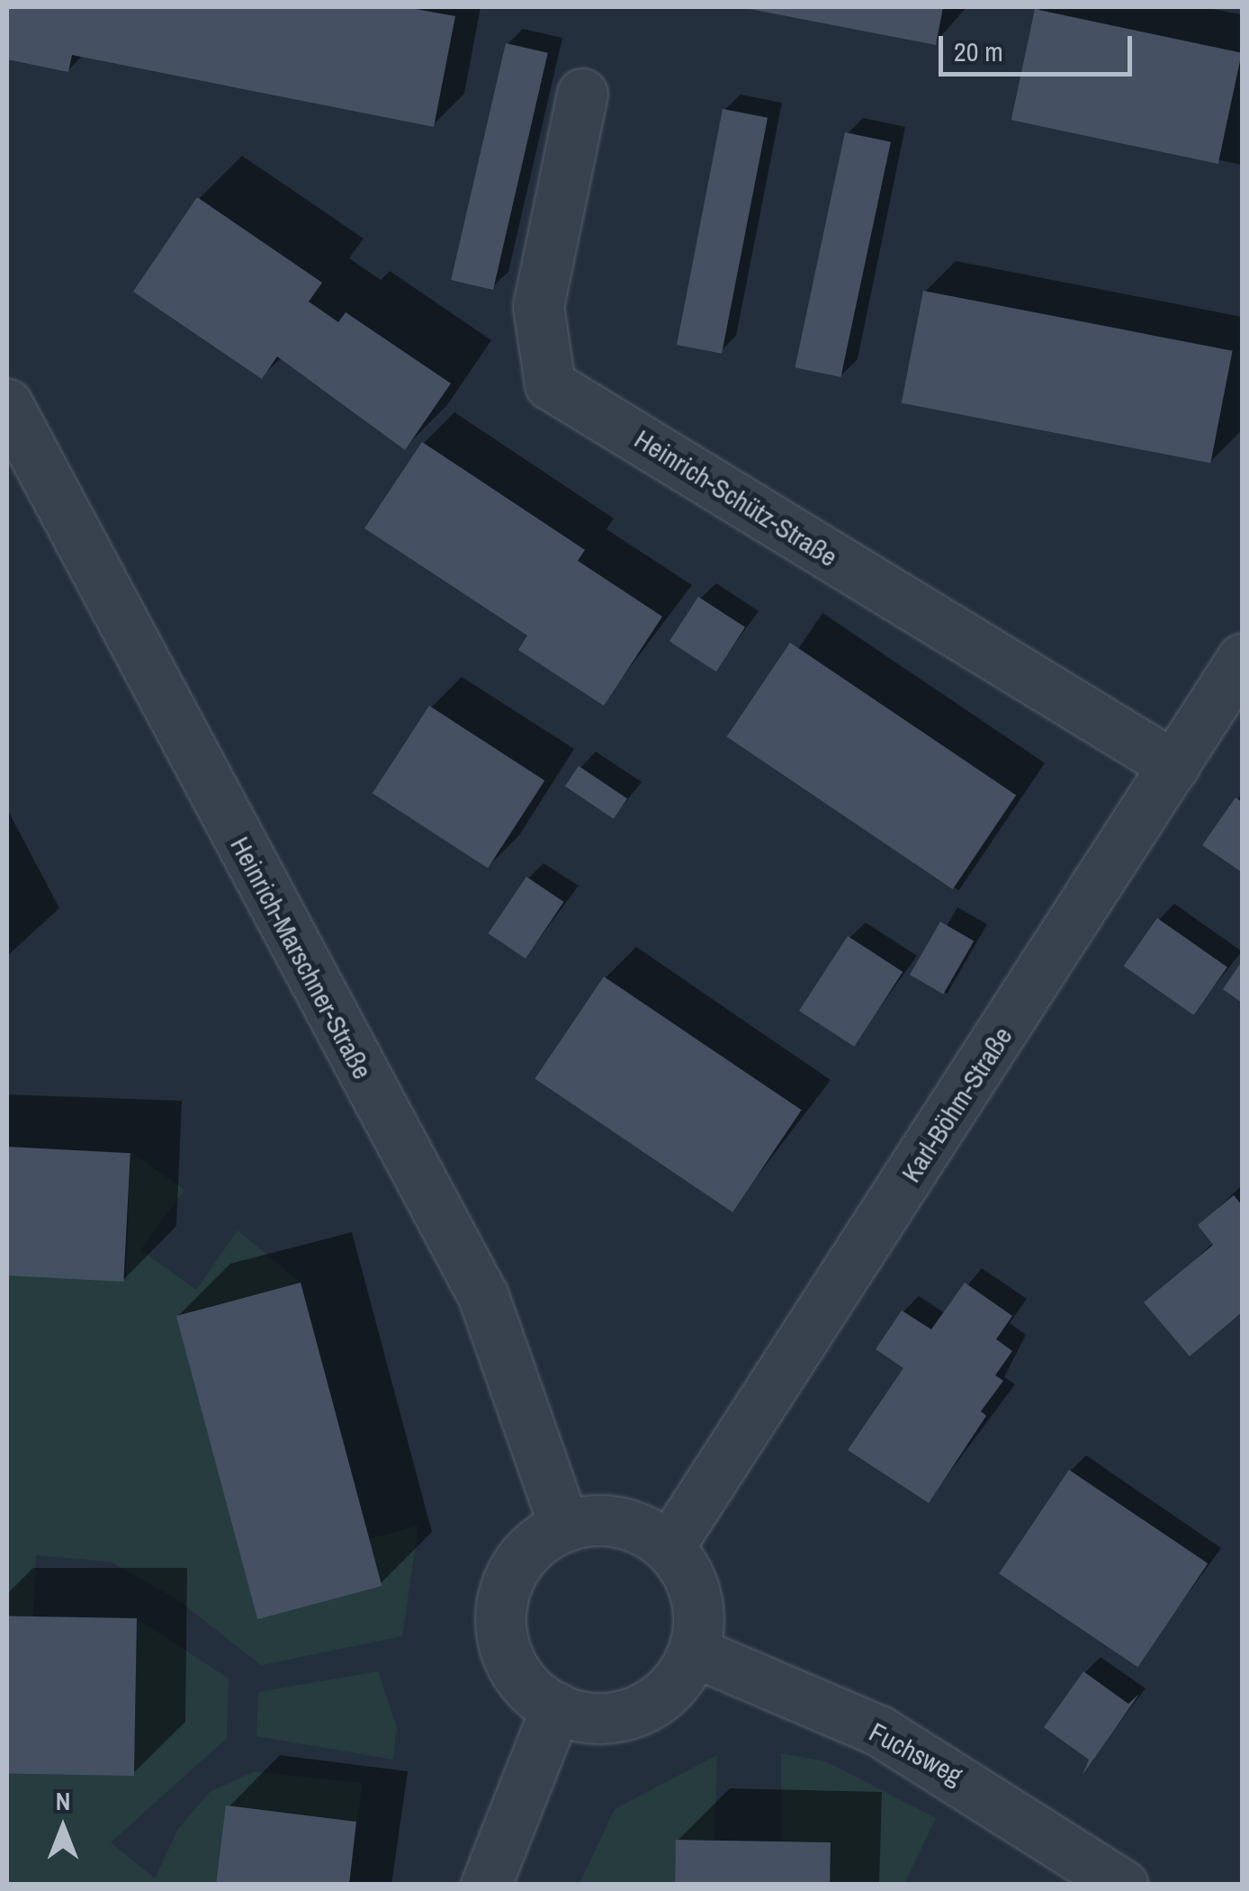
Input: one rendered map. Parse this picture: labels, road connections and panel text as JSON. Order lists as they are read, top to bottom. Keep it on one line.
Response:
{"streets":{"street":["Heinrich-Schütz-Straße","Heinrich-Marschner-Straße","Karl-Böhm-Straße","Fuchsweg"]},"crossings":[["Heinrich-Schütz-Straße","Karl-Böhm-Straße"],["Heinrich-Marschner-Straße","Karl-Böhm-Straße"],["Heinrich-Marschner-Straße","Fuchsweg"],["Karl-Böhm-Straße","Fuchsweg"]],"scale_bar":"20 m","north":"top"}
